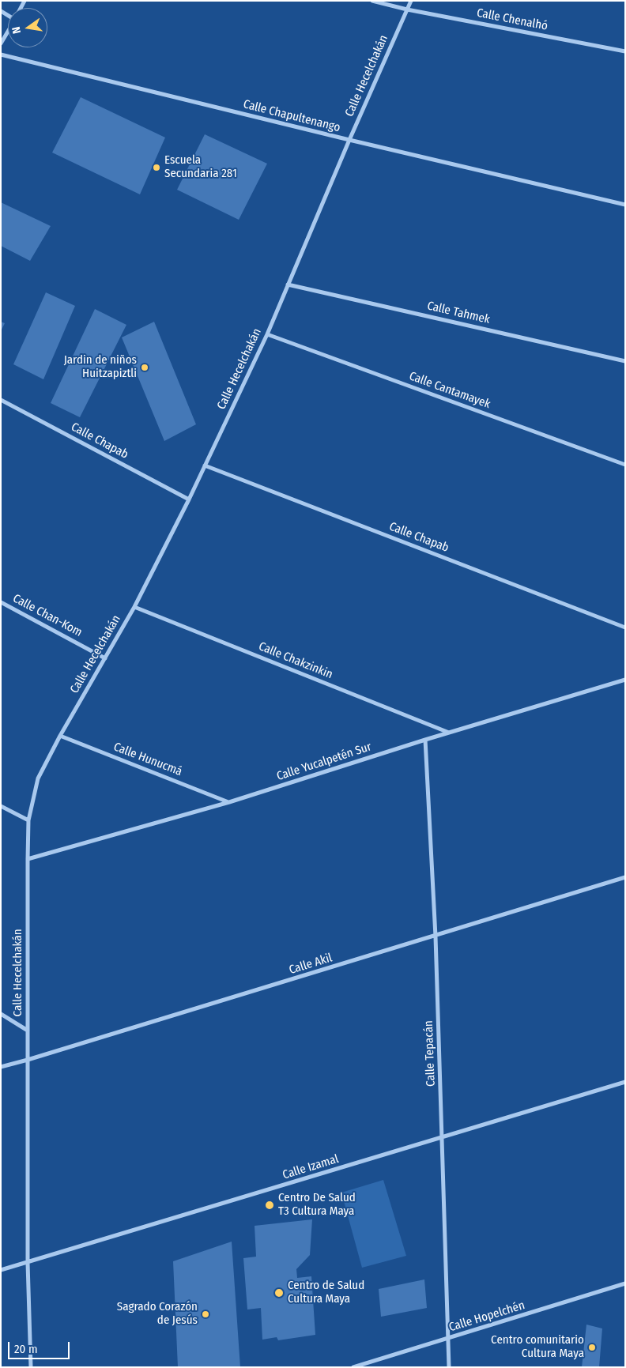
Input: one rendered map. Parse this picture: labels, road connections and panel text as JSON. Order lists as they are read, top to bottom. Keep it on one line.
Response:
{"streets":{"street":["Calle Chenalhó","Calle Hecelchakán","Calle Chapultenango","Calle Tahmek","Calle Cantamayek","Calle Chapab","Calle Chan-Kom","Calle Chakzinkin","Calle Hunucmá","Calle Yucalpetén Sur","Calle Akil","Calle Tepacán","Calle Izamal","Calle Hopelchén"]},"crossings":[["Calle Chenalhó","Calle Hecelchakán"],["Calle Hecelchakán","Calle Chapultenango"],["Calle Hecelchakán","Calle Tahmek"],["Calle Hecelchakán","Calle Cantamayek"],["Calle Hecelchakán","Calle Chapab"],["Calle Hecelchakán","Calle Chan-Kom"],["Calle Hecelchakán","Calle Chakzinkin"],["Calle Hecelchakán","Calle Hunucmá"],["Calle Hecelchakán","Calle Yucalpetén Sur"],["Calle Hecelchakán","Calle Akil"],["Calle Hecelchakán","Calle Izamal"],["Calle Chakzinkin","Calle Yucalpetén Sur"],["Calle Hunucmá","Calle Yucalpetén Sur"],["Calle Yucalpetén Sur","Calle Tepacán"],["Calle Akil","Calle Tepacán"],["Calle Tepacán","Calle Izamal"],["Calle Tepacán","Calle Hopelchén"]],"places":["Escuela Secundaria 281","Jardin de niños Huitzapiztli","Centro De Salud T3 Cultura Maya","Centro de Salud Cultura Maya","Sagrado Corazón de Jesús","Centro comunitario Cultura Maya"],"scale_bar":"20 m","north":"left"}
